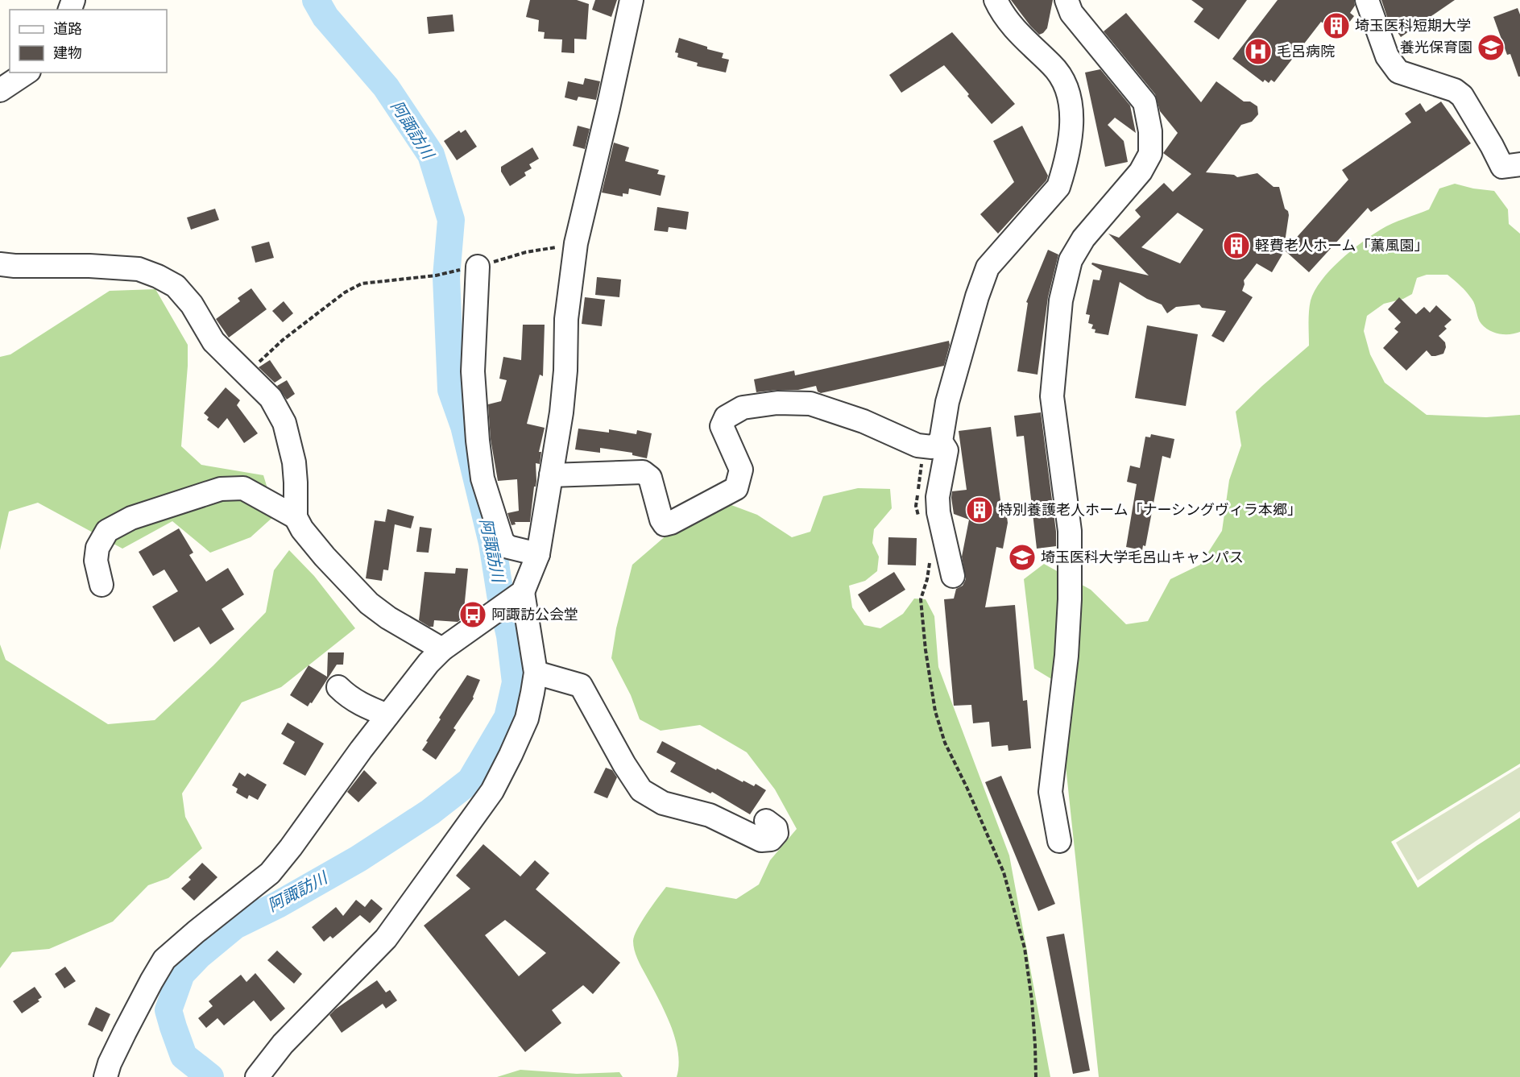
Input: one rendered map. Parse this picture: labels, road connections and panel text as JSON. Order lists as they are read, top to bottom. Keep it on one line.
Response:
{"water":["阿諏訪川"],"places":{"building":["埼玉医科短期大学","軽費老人ホーム「薫風園」","特別養護老人ホーム「ナーシングヴィラ本郷」"],"school or university":["養光保育園","埼玉医科大学毛呂山キャンパス"],"hospital":["毛呂病院"],"bus stop":["阿諏訪公会堂"]},"legend":["道路","建物"]}
